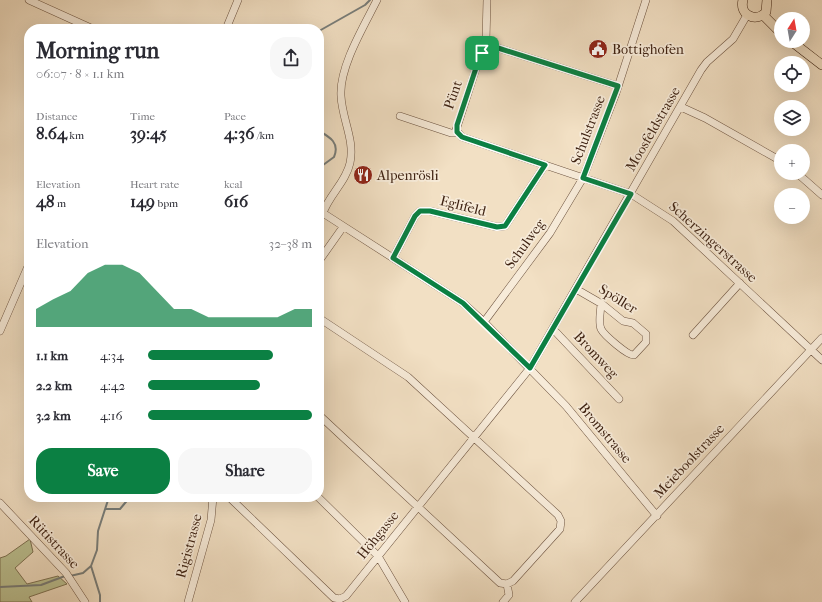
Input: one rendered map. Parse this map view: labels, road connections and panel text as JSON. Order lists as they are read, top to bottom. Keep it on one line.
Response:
{"streets":{"street":["Pünt","Moosfeldstrasse","Schulstrasse","Eglifeld","Scherzingerstrasse","Schulweg","Spöller","Bromweg","Bromstrasse","Meieboolstrasse","Höhgasse","Rütistrasse","Rigistrasse"]},"crossings":[["Pünt","Schulstrasse"],["Pünt","Eglifeld"],["Pünt","Scherzingerstrasse"],["Pünt","Schulweg"],["Moosfeldstrasse","Scherzingerstrasse"],["Moosfeldstrasse","Spöller"],["Moosfeldstrasse","Bromweg"],["Moosfeldstrasse","Bromstrasse"],["Moosfeldstrasse","Höhgasse"],["Schulstrasse","Scherzingerstrasse"],["Schulstrasse","Schulweg"],["Eglifeld","Bromstrasse"],["Scherzingerstrasse","Schulweg"],["Scherzingerstrasse","Meieboolstrasse"],["Schulweg","Bromstrasse"],["Bromstrasse","Meieboolstrasse"],["Bromstrasse","Höhgasse"]],"places":{"public building":["Bottighofen"],"restaurant":["Alpenrösli"]},"north":"top","page":{"map_buttons":["+","−"],"heading":["Morning run","06:07 · 8 × 1.1 km"],"stats":[["Distance","8.64 km"],["Time","39:45"],["Pace","4:36 /km"],["Elevation","48 m"],["Heart rate","149 bpm"],["kcal","616"]],"chart":["Elevation","32–38 m"],"list":[{"name":"1.1 km","note":"4:34"},{"name":"2.2 km","note":"4:42"},{"name":"3.2 km","note":"4:16"}],"buttons":["Save","Share"]}}
